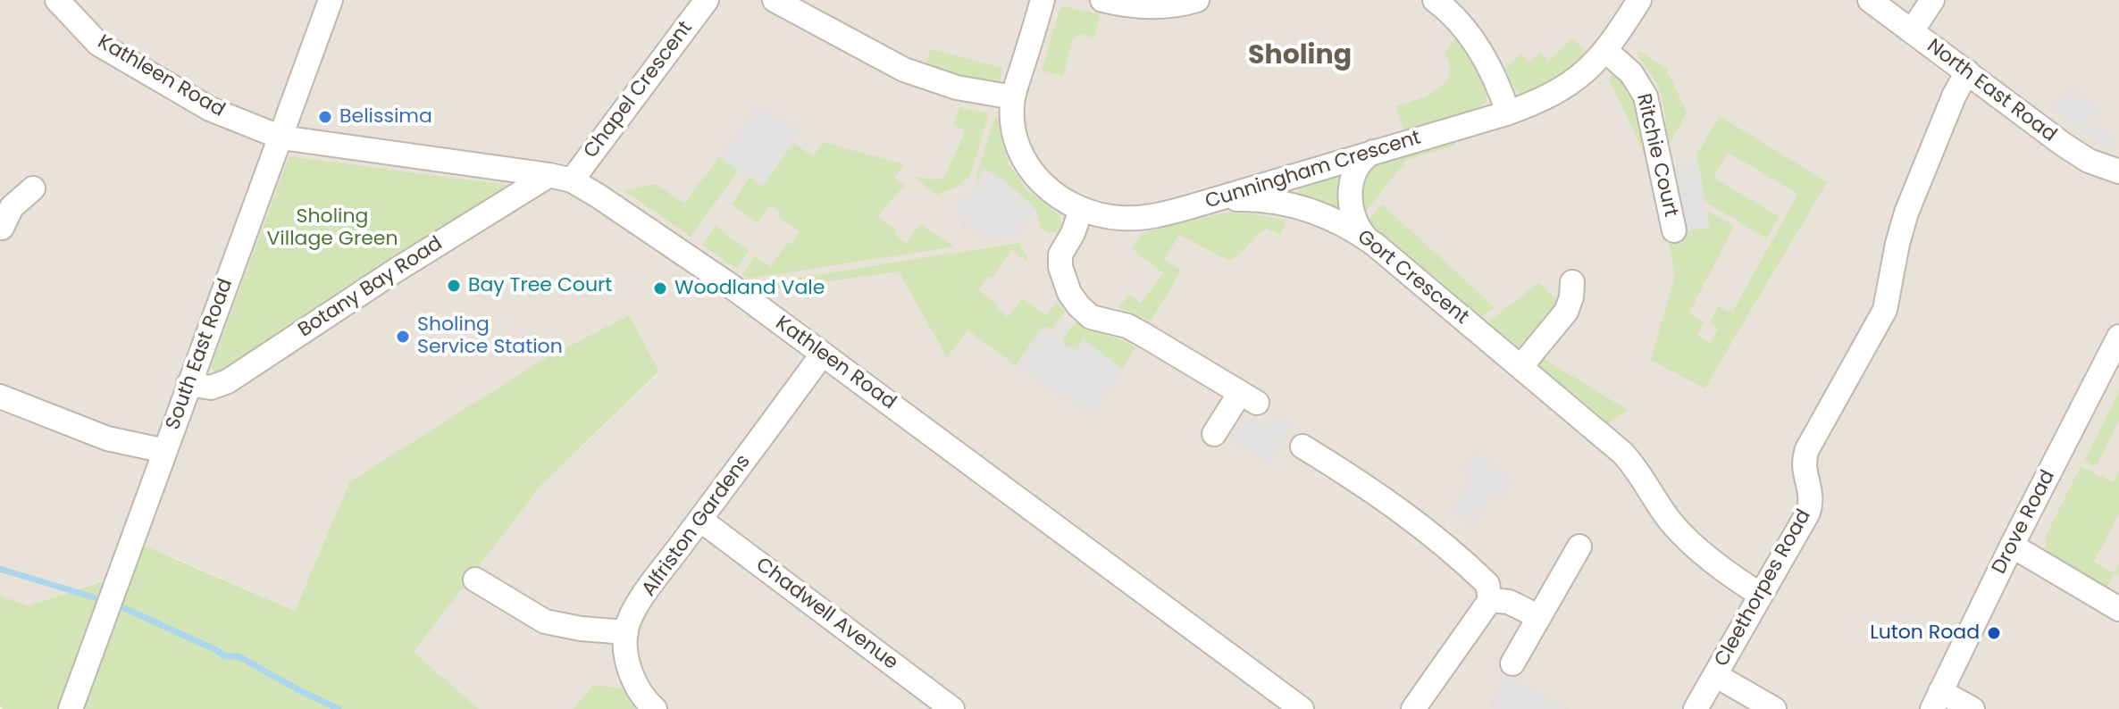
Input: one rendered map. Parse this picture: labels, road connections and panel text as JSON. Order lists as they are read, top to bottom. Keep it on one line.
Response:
{"streets":{"street":["Kathleen Road","Chapel Crescent","North East Road","Ritchie Court","Cunningham Crescent","Gort Crescent","Botany Bay Road","South East Road","Drove Road","Alfriston Gardens","Cleethorpes Road","Chadwell Avenue"]},"crossings":[["Kathleen Road","Chapel Crescent"],["Kathleen Road","Botany Bay Road"],["Kathleen Road","South East Road"],["Kathleen Road","Alfriston Gardens"],["Chapel Crescent","Botany Bay Road"],["North East Road","Cleethorpes Road"],["Ritchie Court","Cunningham Crescent"],["Cunningham Crescent","Gort Crescent"],["Gort Crescent","Cleethorpes Road"],["Botany Bay Road","South East Road"],["Alfriston Gardens","Chadwell Avenue"]],"districts":["Sholing"],"parks":["Sholing Village Green"],"places":["Belissima","Bay Tree Court","Woodland Vale","Sholing Service Station","Luton Road"]}
